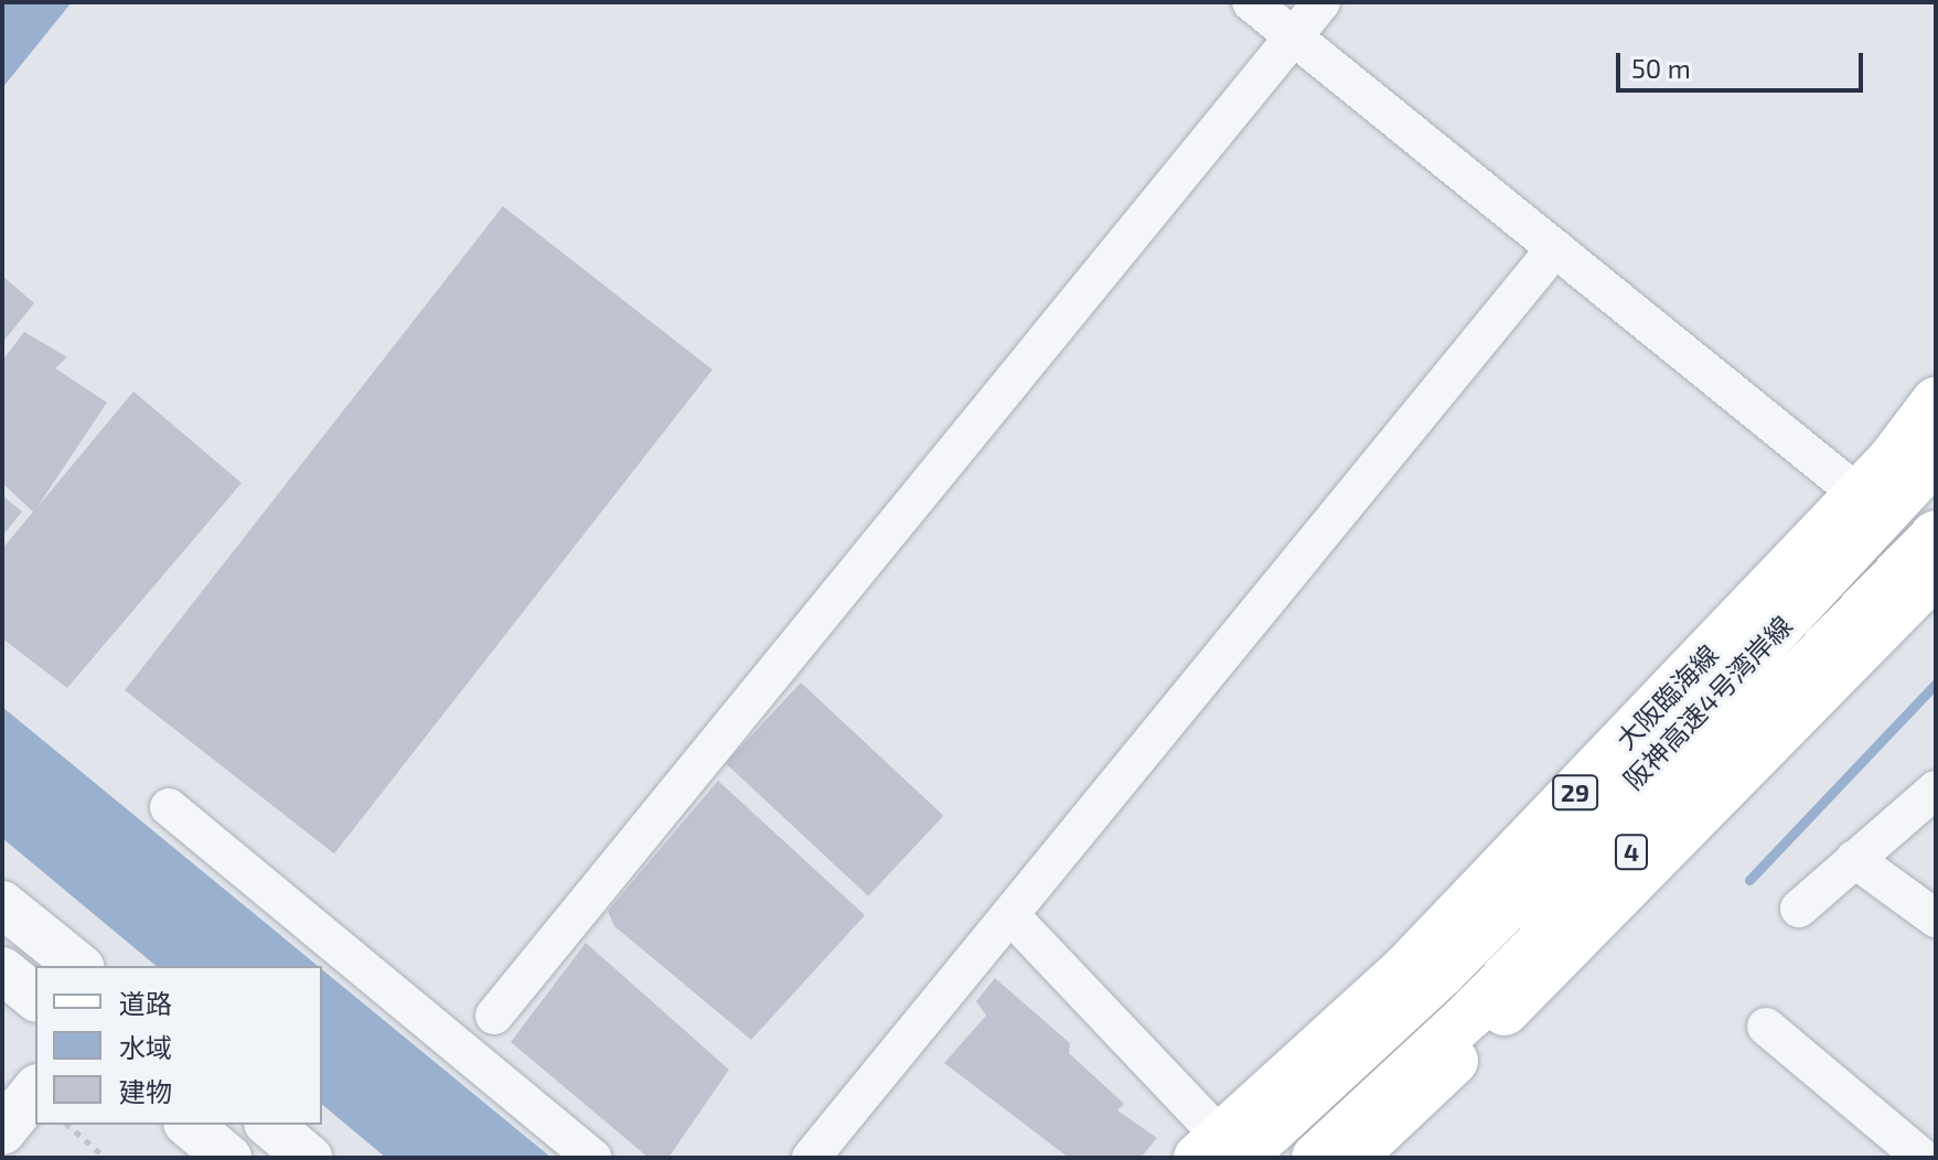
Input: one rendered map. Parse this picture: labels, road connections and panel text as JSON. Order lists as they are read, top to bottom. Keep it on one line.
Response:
{"streets":{"main road":["大阪臨海線","阪神高速4号湾岸線","29","4"]},"crossings":[["大阪臨海線","阪神高速4号湾岸線"]],"legend":["道路","水域","建物"],"scale_bar":"50 m"}
